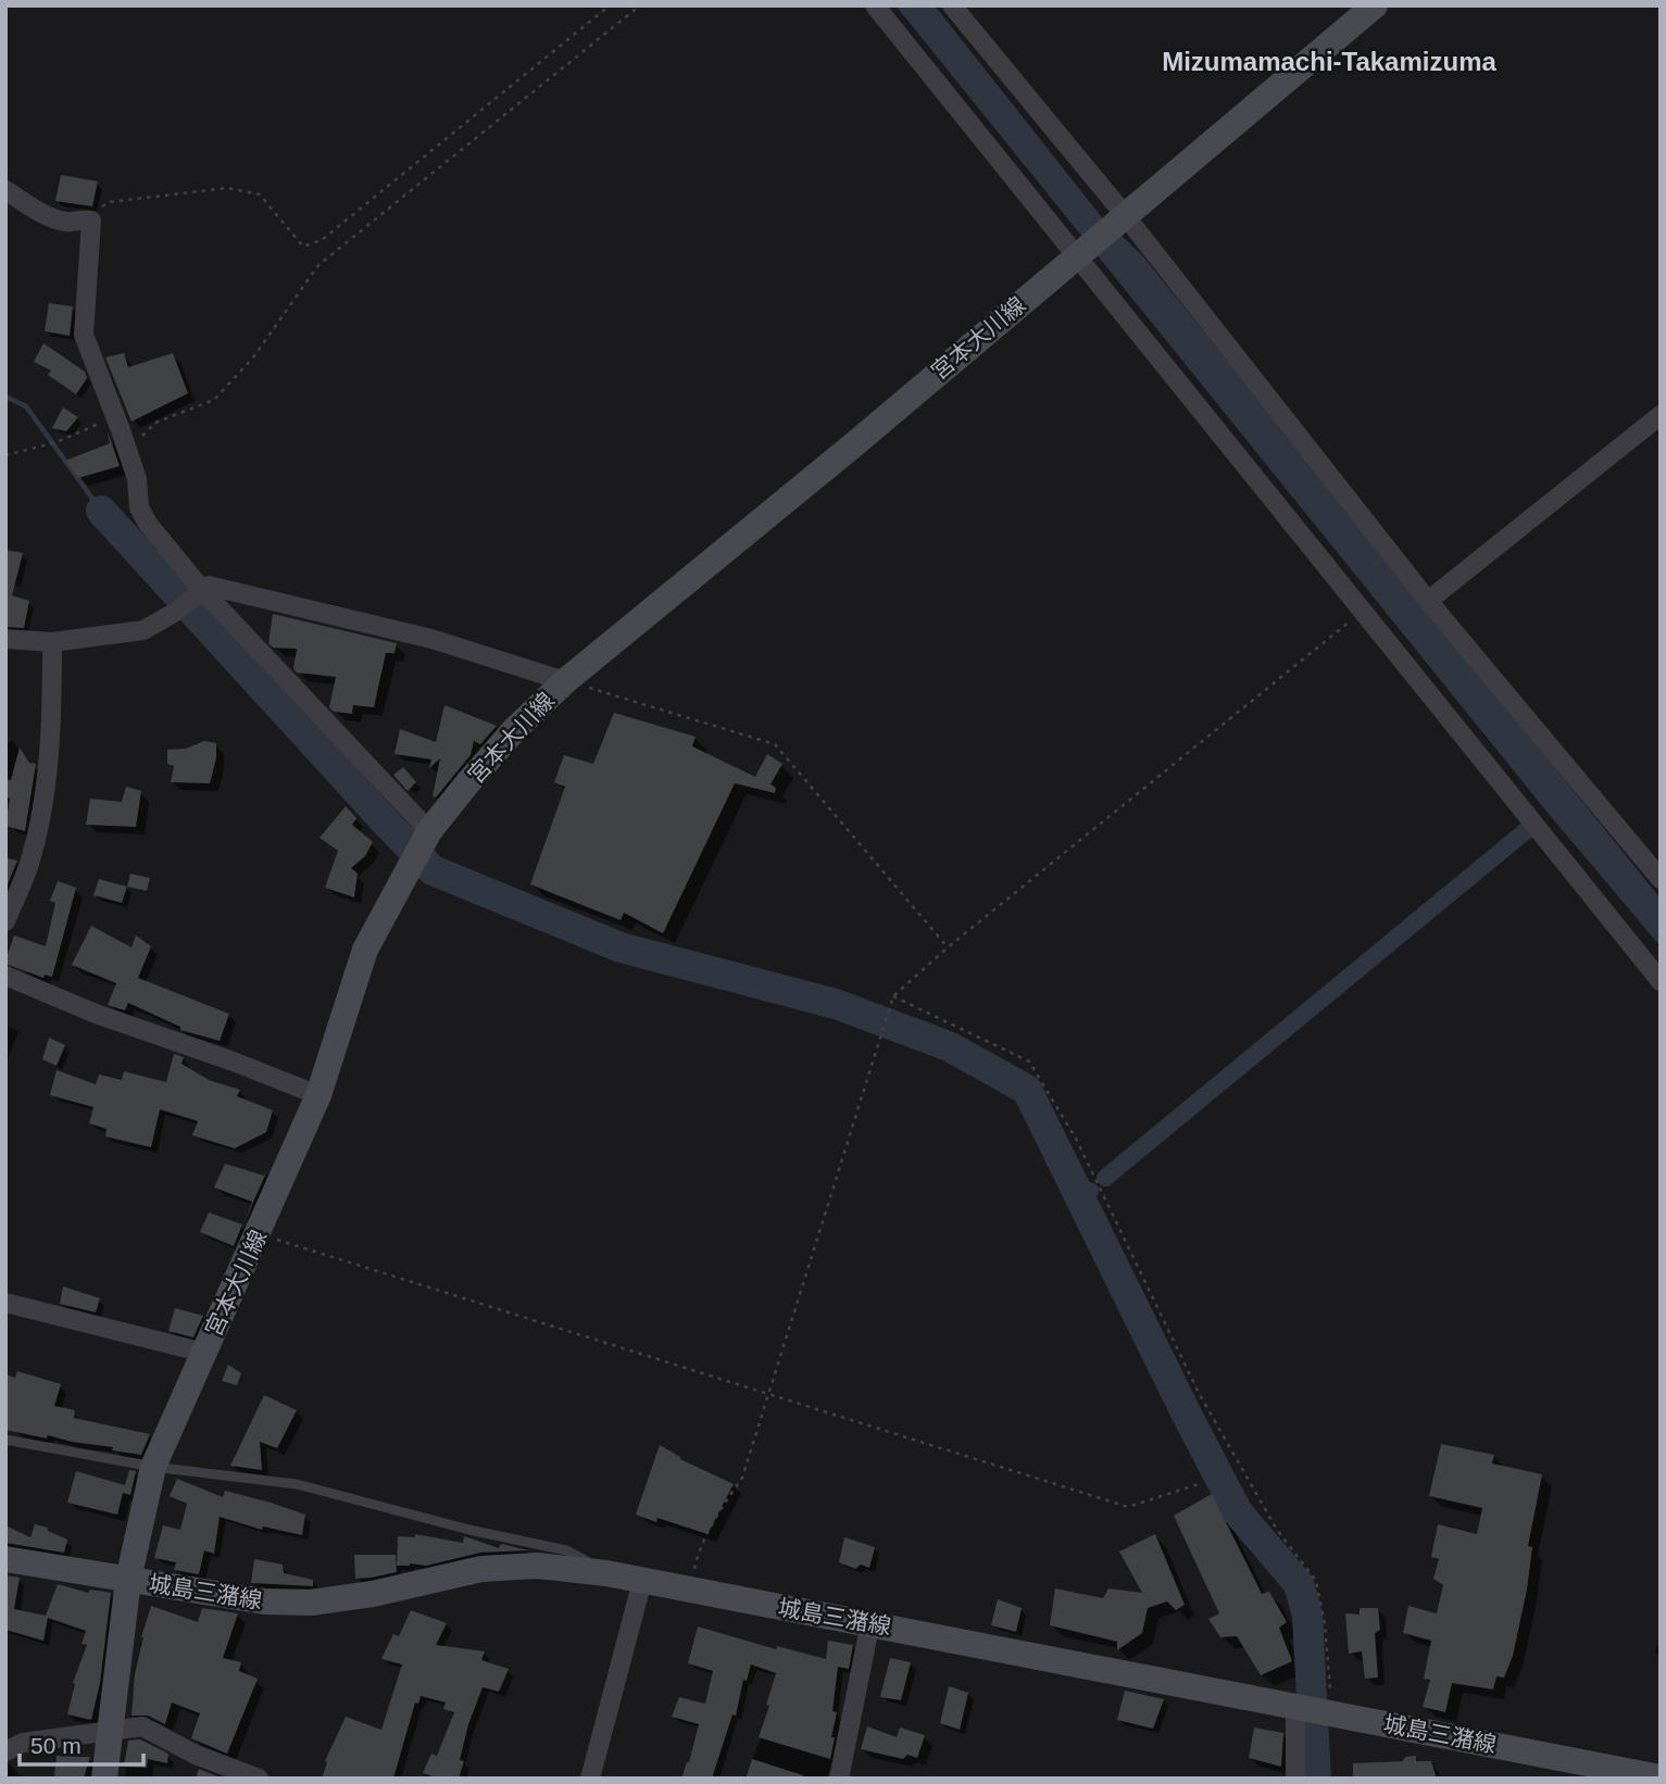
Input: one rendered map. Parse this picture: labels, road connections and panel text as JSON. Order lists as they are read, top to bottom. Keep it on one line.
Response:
{"streets":{"main road":["宮本大川線","城島三潴線"]},"crossings":[["宮本大川線","城島三潴線"]],"districts":["Mizumamachi-Takamizuma"],"scale_bar":"50 m"}
